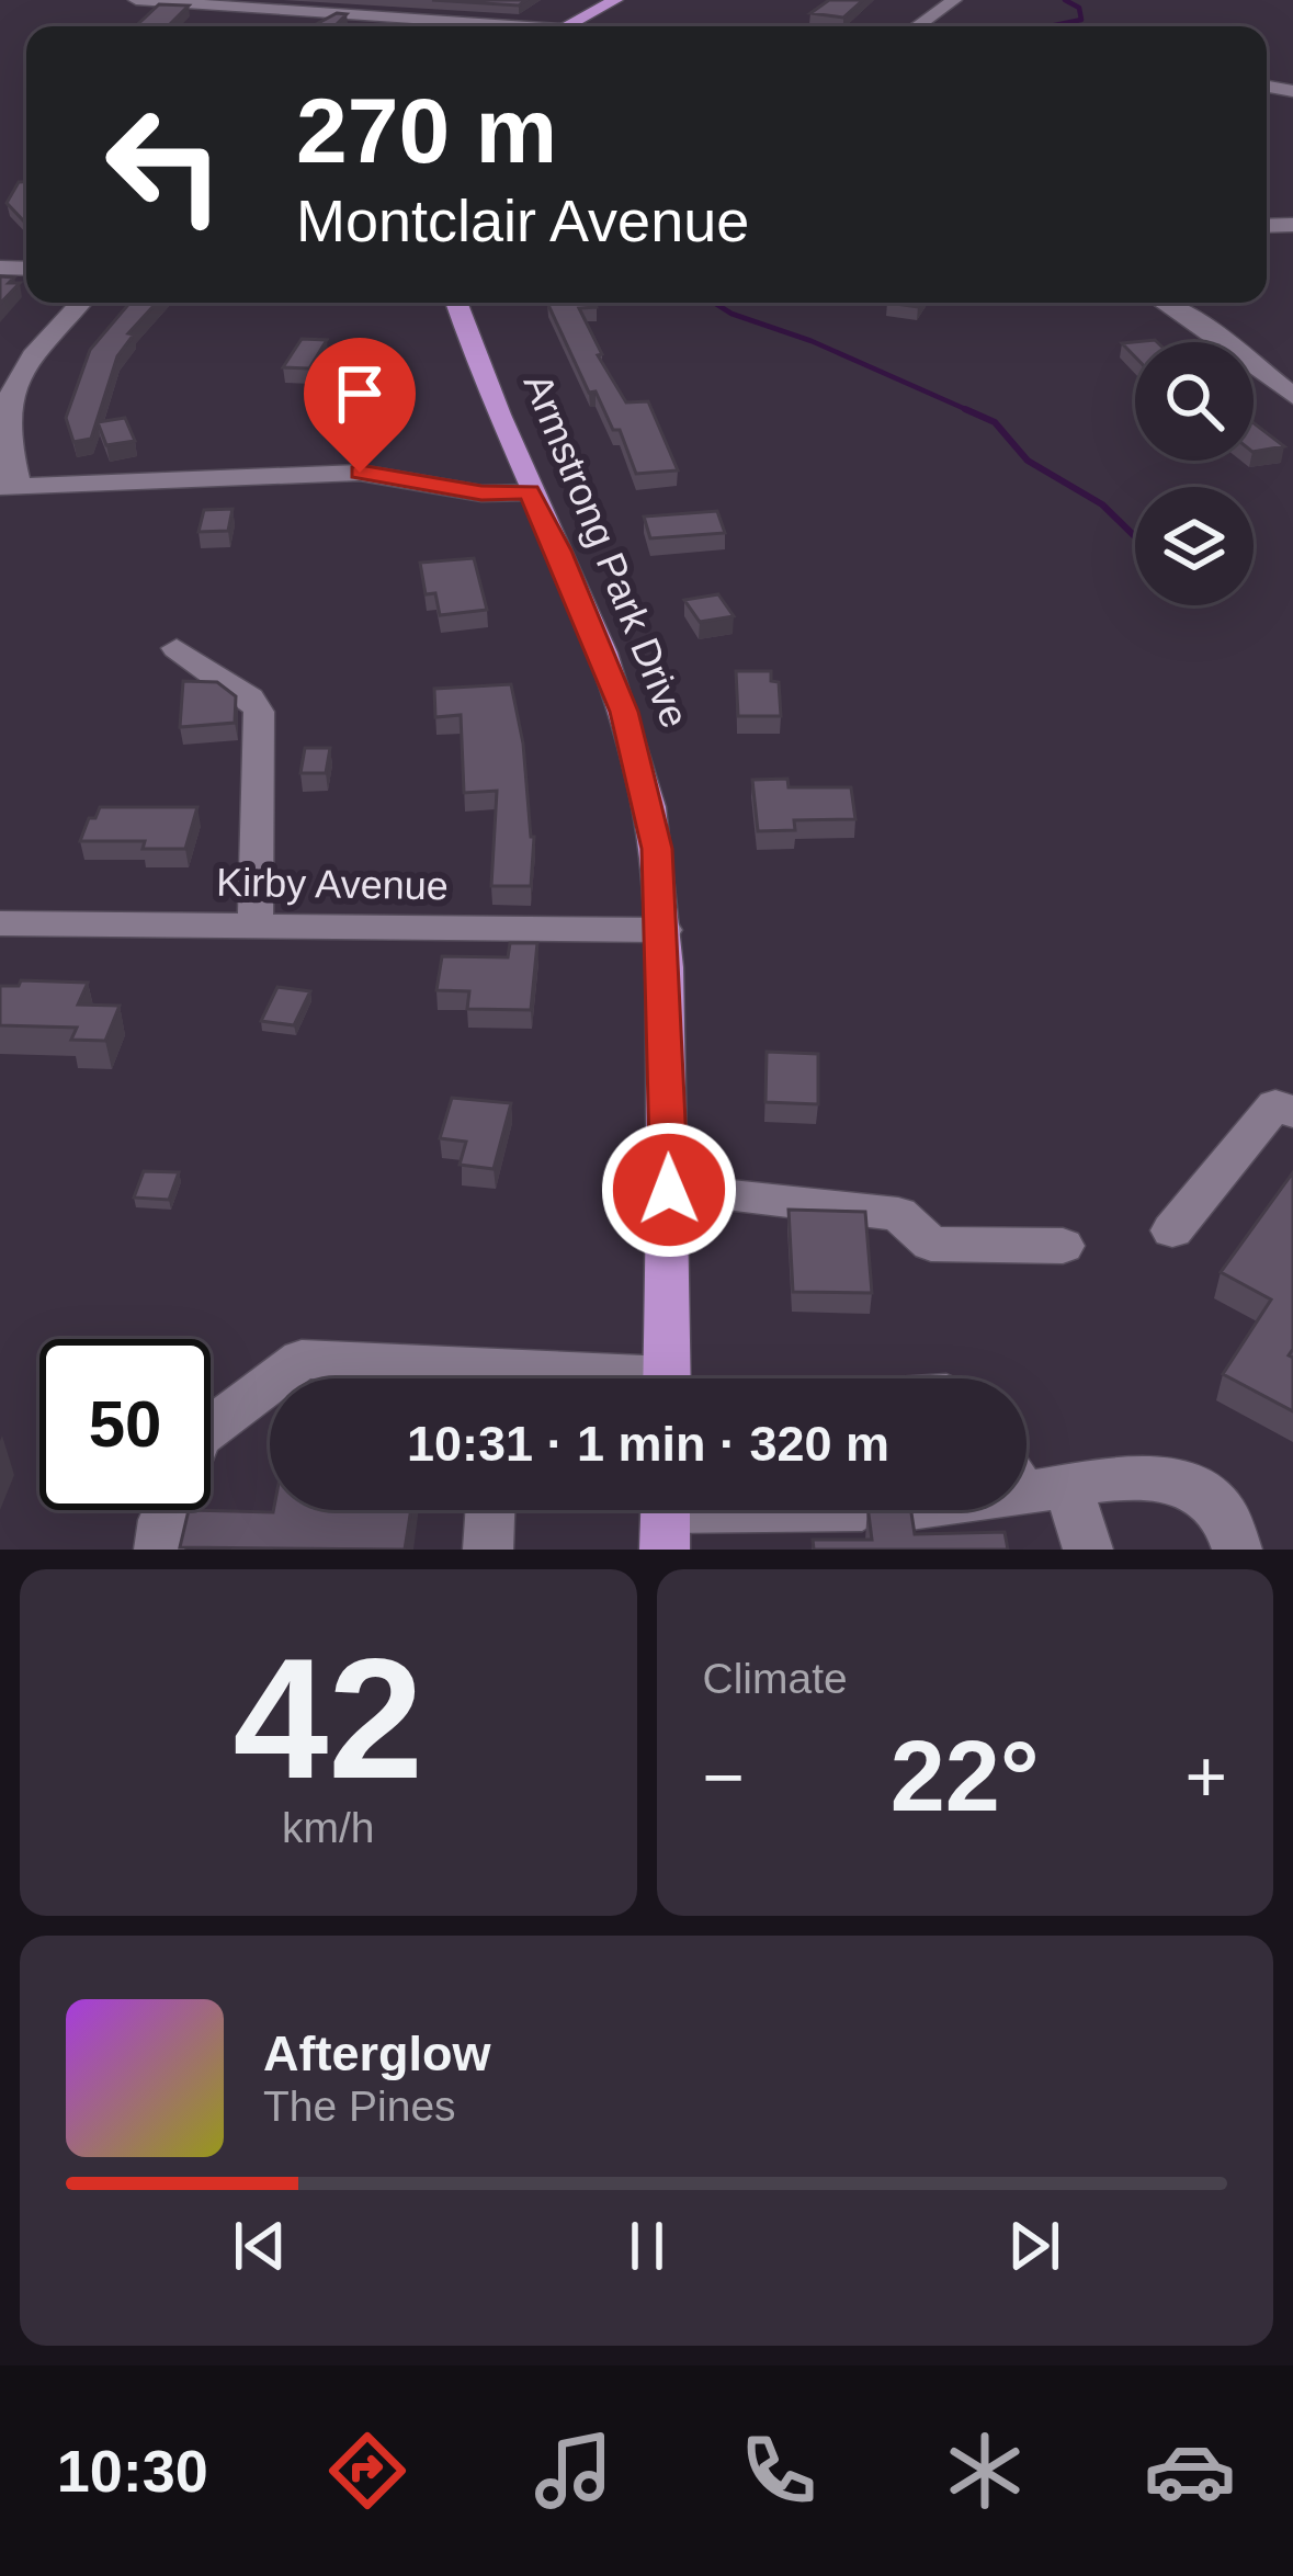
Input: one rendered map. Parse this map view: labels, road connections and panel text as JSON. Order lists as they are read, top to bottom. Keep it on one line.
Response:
{"streets":{"main road":["Armstrong Park Drive"],"street":["Kirby Avenue"]},"crossings":[["Armstrong Park Drive","Kirby Avenue"]],"page":{"turn":["270 m","Montclair Avenue"],"limit":"50","trip":"10:31 · 1 min · 320 m","tile":[["42","km/h"],"Climate"],"heat":["−","22°","+"],"song":["Afterglow","The Pines"],"tabs":"10:30"}}
